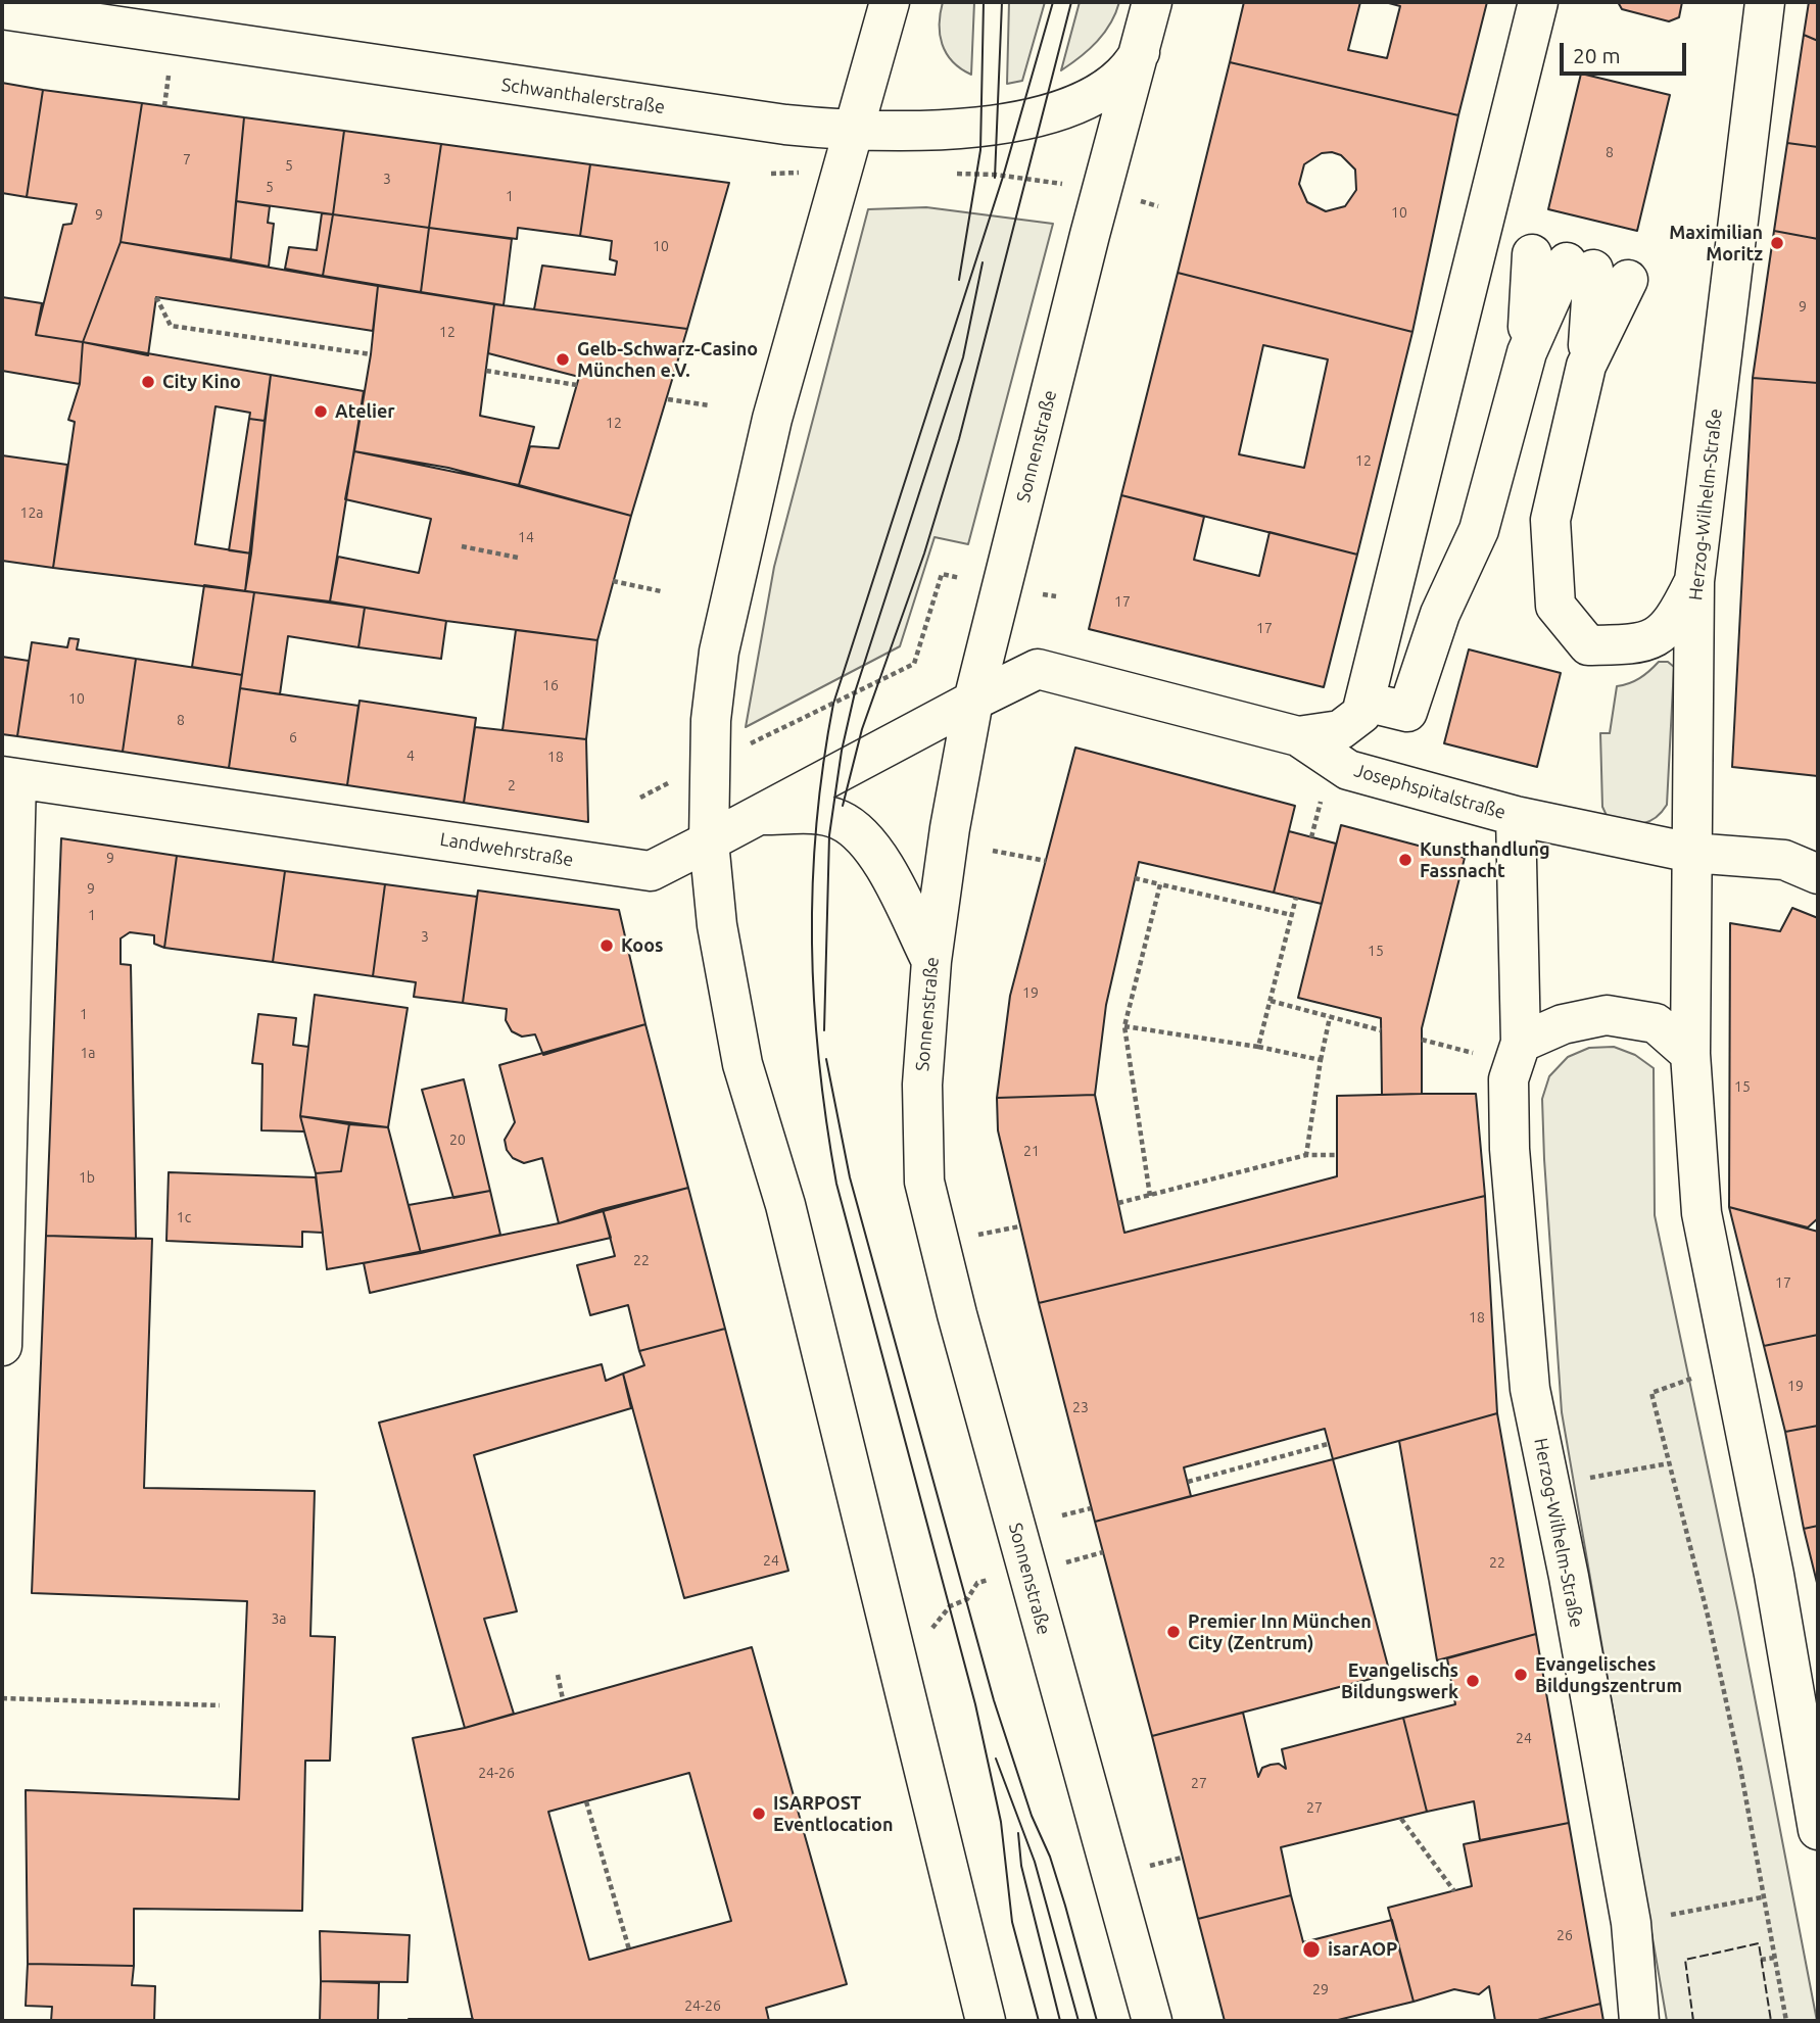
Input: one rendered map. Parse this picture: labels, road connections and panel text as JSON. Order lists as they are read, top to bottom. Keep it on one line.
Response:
{"streets":{"street":["Schwanthalerstraße","Sonnenstraße","Herzog-Wilhelm-Straße","Josephspitalstraße","Landwehrstraße"]},"crossings":[["Schwanthalerstraße","Sonnenstraße"],["Sonnenstraße","Josephspitalstraße"],["Sonnenstraße","Landwehrstraße"],["Herzog-Wilhelm-Straße","Josephspitalstraße"],["Josephspitalstraße","Landwehrstraße"]],"places":["Maximilian Moritz","Gelb-Schwarz-Casino München e.V.","City Kino","Atelier","Kunsthandlung Fassnacht","Koos","Premier Inn München City (Zentrum)","Evangelisches Bildungszentrum","Evangelischs Bildungswerk","ISARPOST Eventlocation","isarAOP"],"house_numbers":["8","7","5","3","5","1","10","9","10","9","12","12","12","12a","14","17","17","16","10","8","6","4","18","2","9","9","1","3","15","19","1","1a","15","20","21","1b","1c","22","17","18","19","23","24","22","3a","24","24-26","27","27","26","29","24-26"],"scale_bar":"20 m"}
